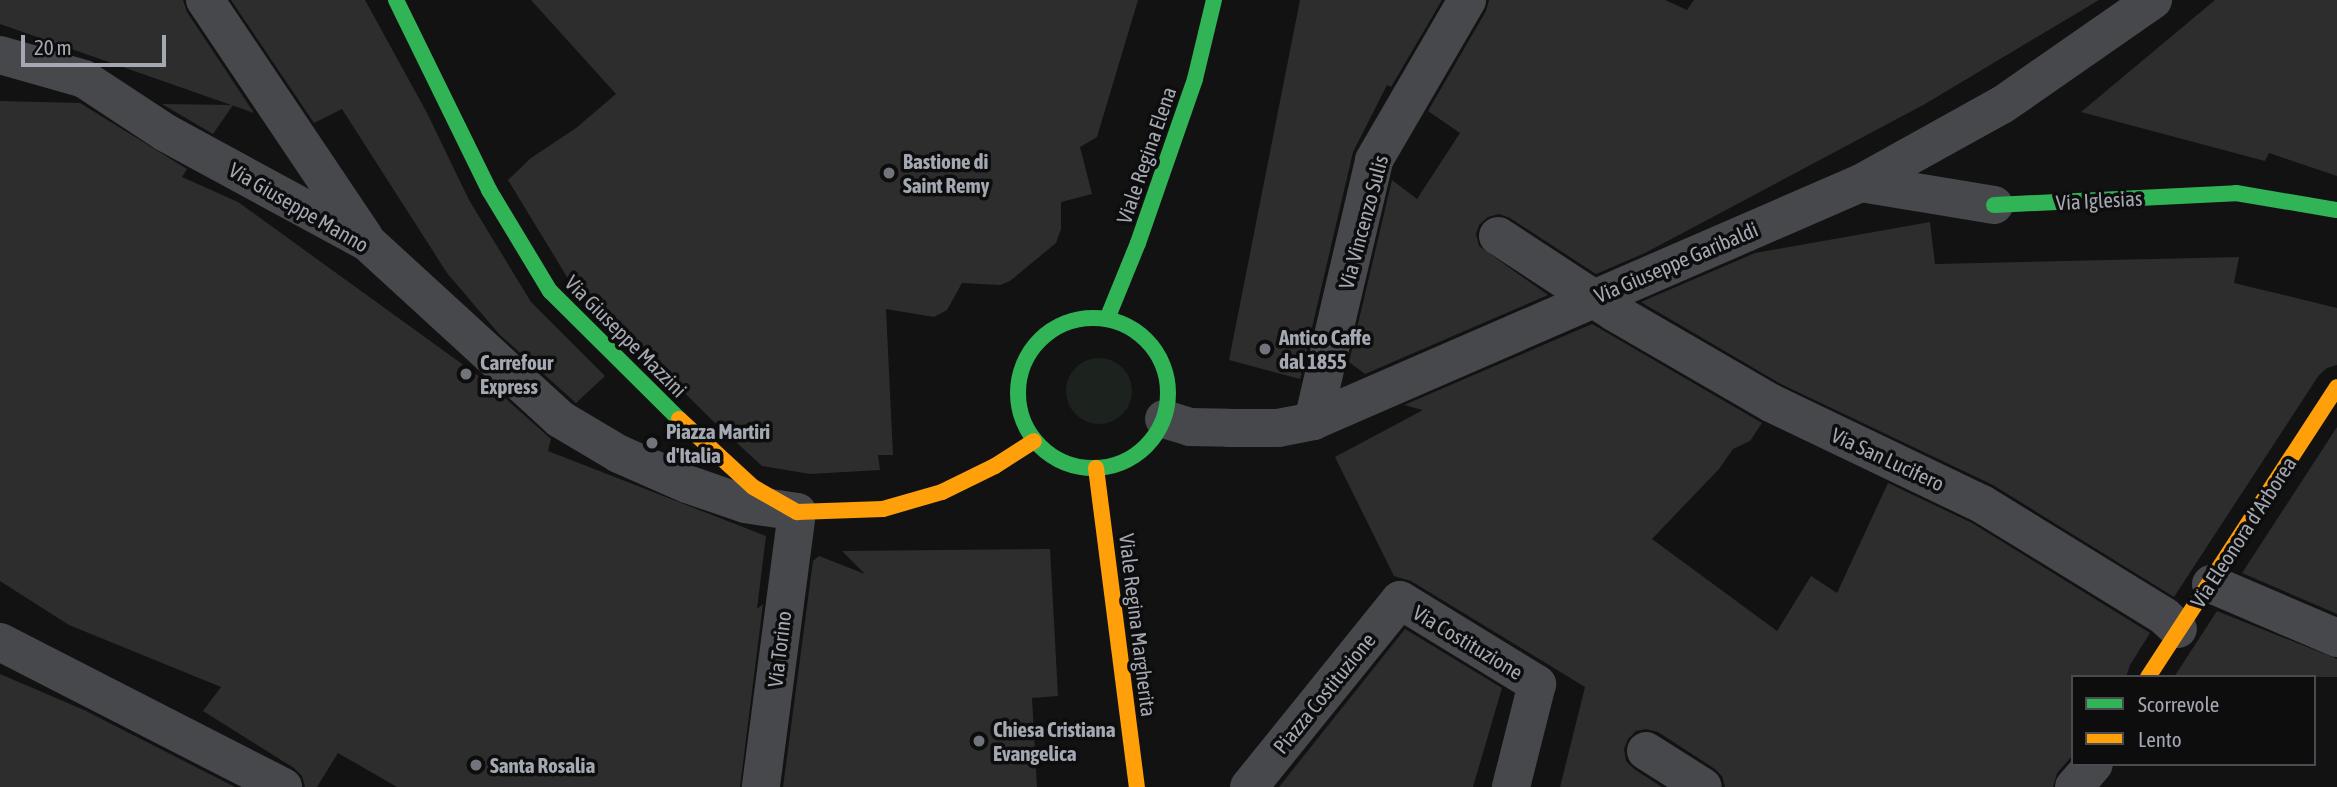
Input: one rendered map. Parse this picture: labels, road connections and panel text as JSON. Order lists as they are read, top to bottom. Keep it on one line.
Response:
{"streets":{"street":["Viale Regina Elena","Via Iglesias","Via Giuseppe Manno","Via Vincenzo Sulis","Via Giuseppe Garibaldi","Via Giuseppe Mazzini","Via San Lucifero","Via Eleonora d'Arborea","Viale Regina Margherita","Via Costituzione","Via Torino","Piazza Costituzione"]},"crossings":[["Viale Regina Elena","Via Giuseppe Garibaldi"],["Viale Regina Elena","Viale Regina Margherita"],["Via Iglesias","Via Giuseppe Garibaldi"],["Via Giuseppe Manno","Via Giuseppe Mazzini"],["Via Giuseppe Manno","Via Torino"],["Via Vincenzo Sulis","Via Giuseppe Garibaldi"],["Via Giuseppe Garibaldi","Via San Lucifero"],["Via Giuseppe Garibaldi","Viale Regina Margherita"],["Via Giuseppe Mazzini","Via Torino"],["Via San Lucifero","Via Eleonora d'Arborea"],["Via Costituzione","Piazza Costituzione"]],"places":["Bastione di Saint Remy","Antico Caffe dal 1855","Carrefour Express","Piazza Martiri d'Italia","Chiesa Cristiana Evangelica","Santa Rosalia"],"legend":["Scorrevole","Lento"],"scale_bar":"20 m"}
